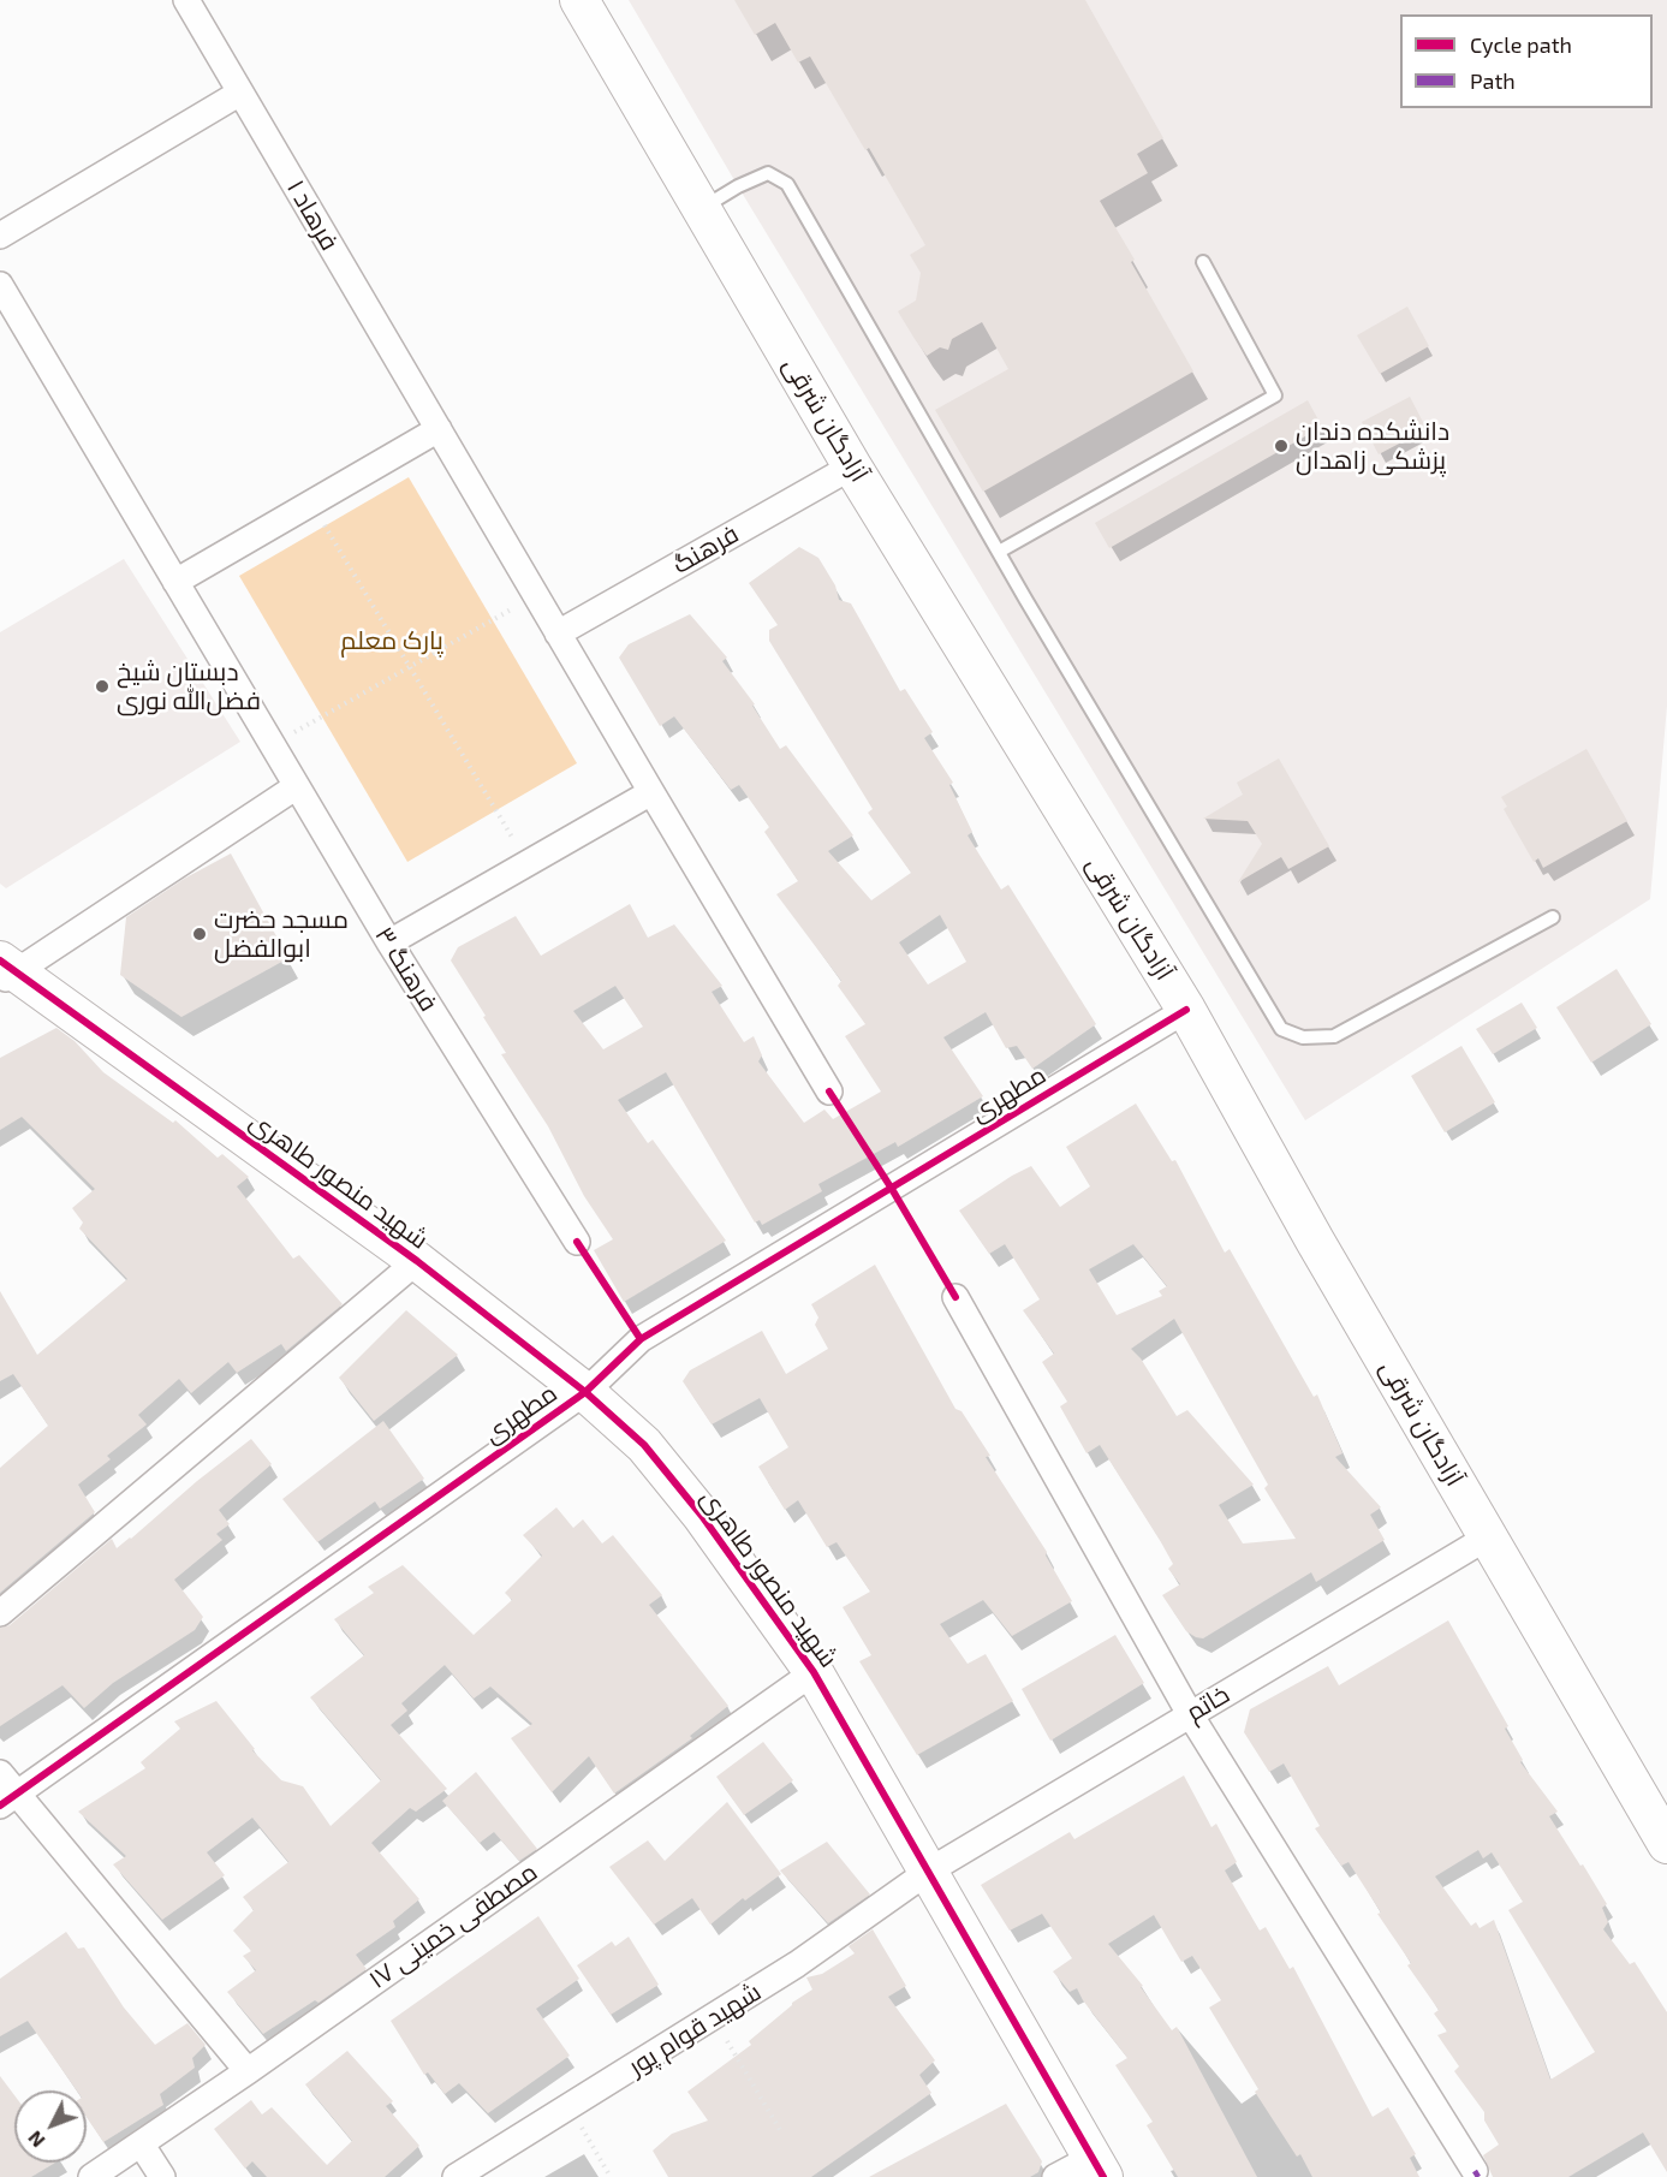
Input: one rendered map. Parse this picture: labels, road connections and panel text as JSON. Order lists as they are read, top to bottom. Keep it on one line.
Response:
{"streets":{"main road":["آزادگان شرقی","شهید منصور طاهری"],"street":["فرهاد ۱","فرهنگ","فرهنگ ۳","مطهری","خاتم","مصطفی خمینی ۱۷","شهید قوام پور"]},"crossings":[["فرهاد ۱","فرهنگ"],["آزادگان شرقی","فرهنگ"],["آزادگان شرقی","مطهری"],["آزادگان شرقی","خاتم"],["مطهری","شهید منصور طاهری"],["شهید منصور طاهری","خاتم"],["شهید منصور طاهری","مصطفی خمینی ۱۷"],["شهید منصور طاهری","شهید قوام پور"],["خاتم","شهید قوام پور"]],"parks":["پارک معلم"],"places":["دانشکده دندان پزشکی زاهدان","دبستان شیخ فضل‌الله نوری","مسجد حضرت ابوالفضل"],"legend":["Cycle path","Path"],"north":"bottom left"}
